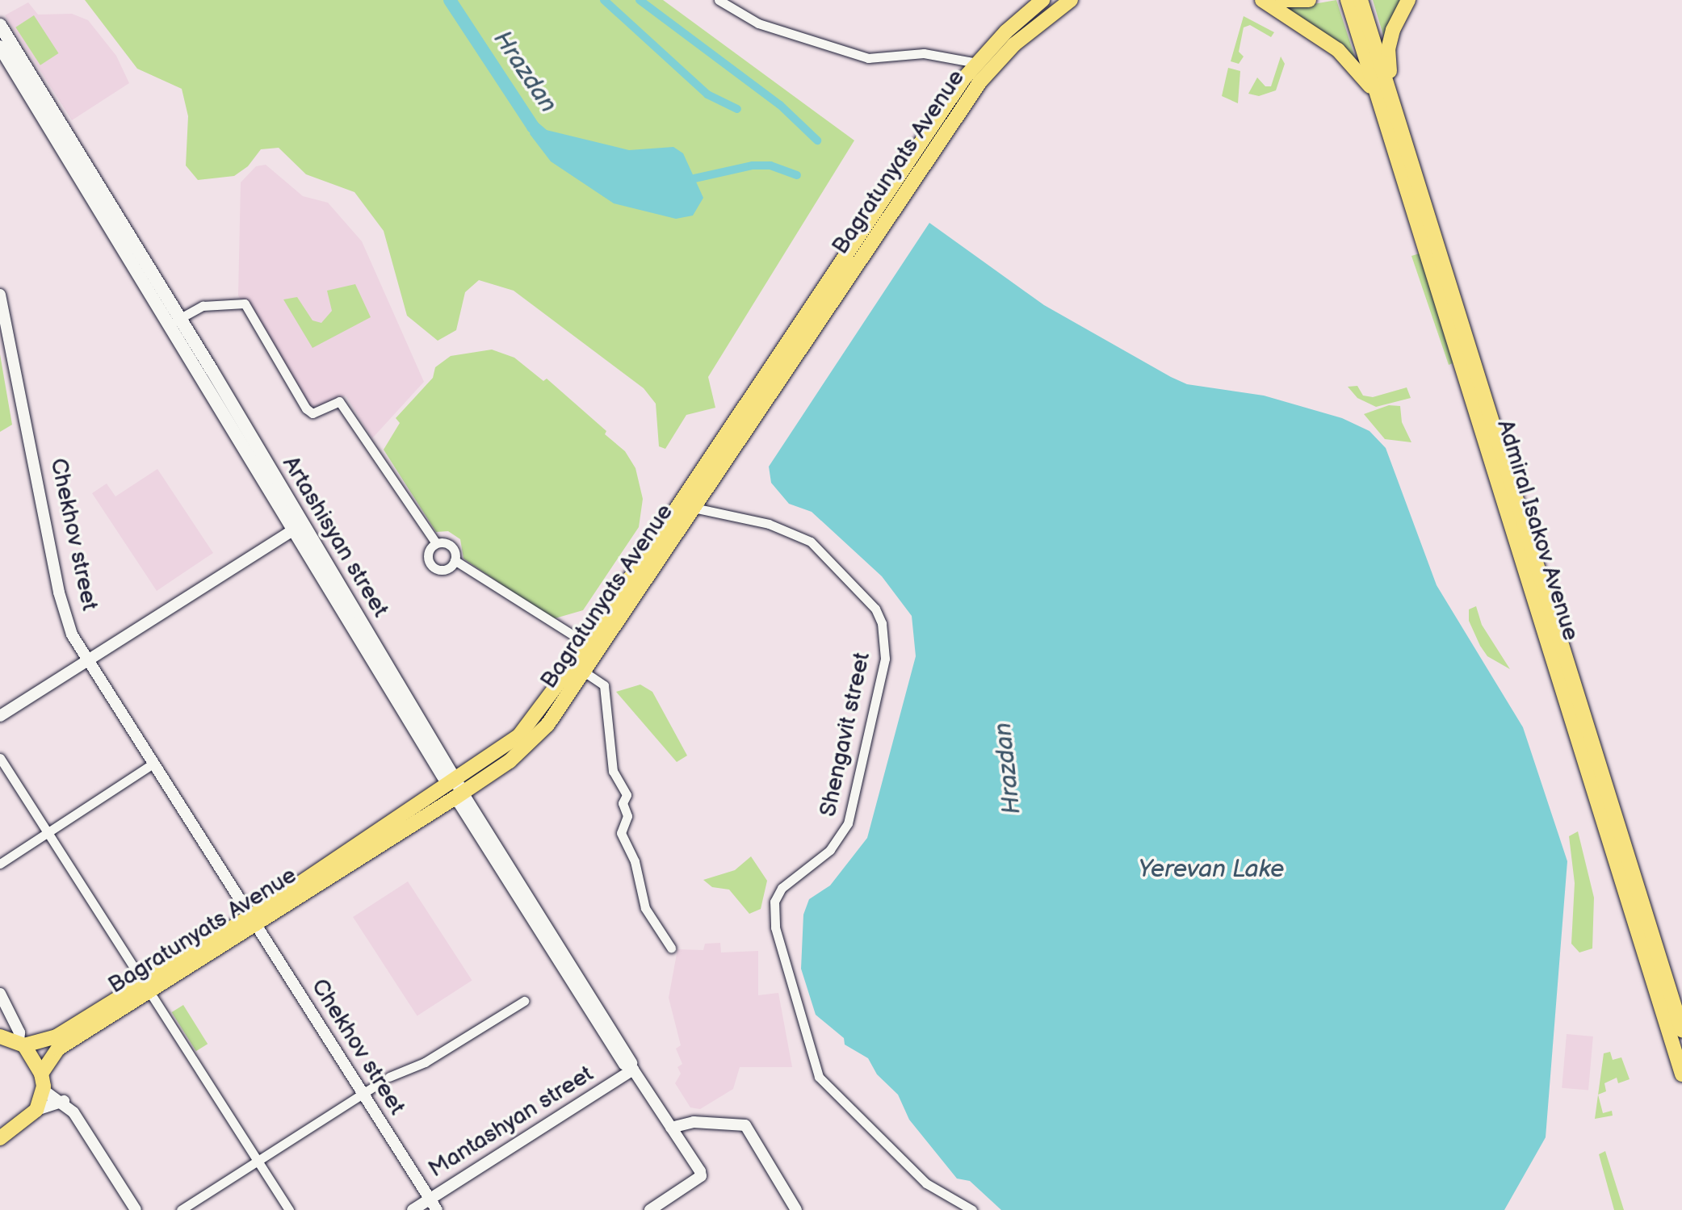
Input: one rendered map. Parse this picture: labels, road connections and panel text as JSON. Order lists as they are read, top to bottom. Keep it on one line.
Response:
{"streets":{"main road":["Bagratunyats Avenue","Admiral Isakov Avenue","Artashisyan street"],"street":["Chekhov street","Shengavit street","Mantashyan street"]},"crossings":[["Bagratunyats Avenue","Chekhov street"],["Bagratunyats Avenue","Artashisyan street"],["Bagratunyats Avenue","Shengavit street"],["Chekhov street","Mantashyan street"],["Artashisyan street","Mantashyan street"]],"water":["Hrazdan","Yerevan Lake"]}
